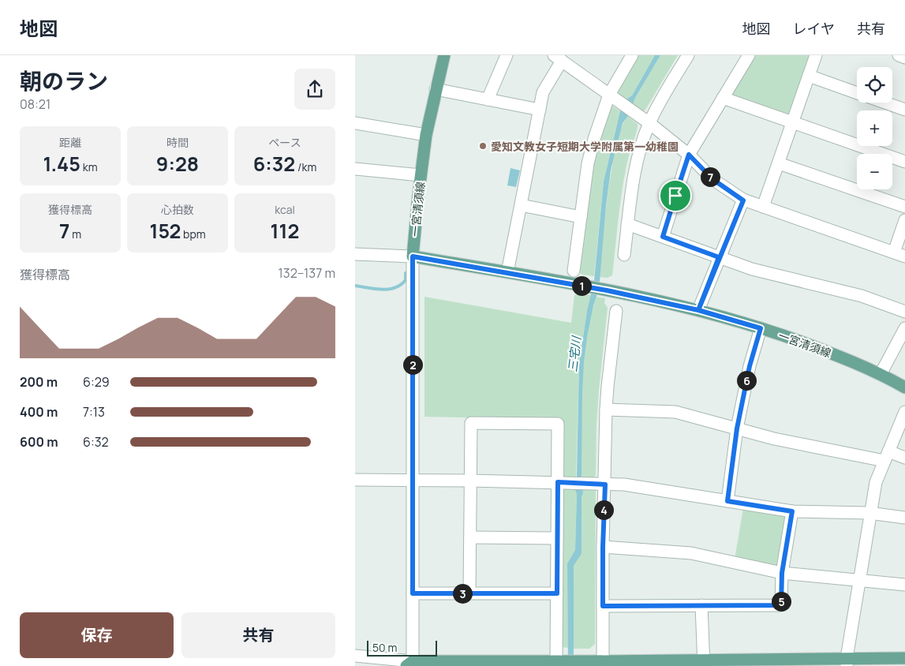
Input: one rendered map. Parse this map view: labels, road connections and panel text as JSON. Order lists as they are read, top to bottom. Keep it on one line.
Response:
{"streets":{"main road":["一宮清須線"]},"water":["三宅川"],"places":["愛知文教女子短期大学附属第一幼稚園"],"scale_bar":"50 m","page":{"header":"地図","nav":["地図","レイヤ","共有"],"heading":["朝のラン","08:21"],"map_buttons":["+","−"],"stats":[["距離","1.45 km"],["時間","9:28"],["ペース","6:32 /km"],["獲得標高","7 m"],["心拍数","152 bpm"],["kcal","112"]],"pins":["7","1","2","6","4","3","5"],"chart":["獲得標高","132–137 m"],"list":[{"name":"200 m","note":"6:29"},{"name":"400 m","note":"7:13"},{"name":"600 m","note":"6:32"}],"buttons":["保存","共有"],"scale":"50 m"}}
